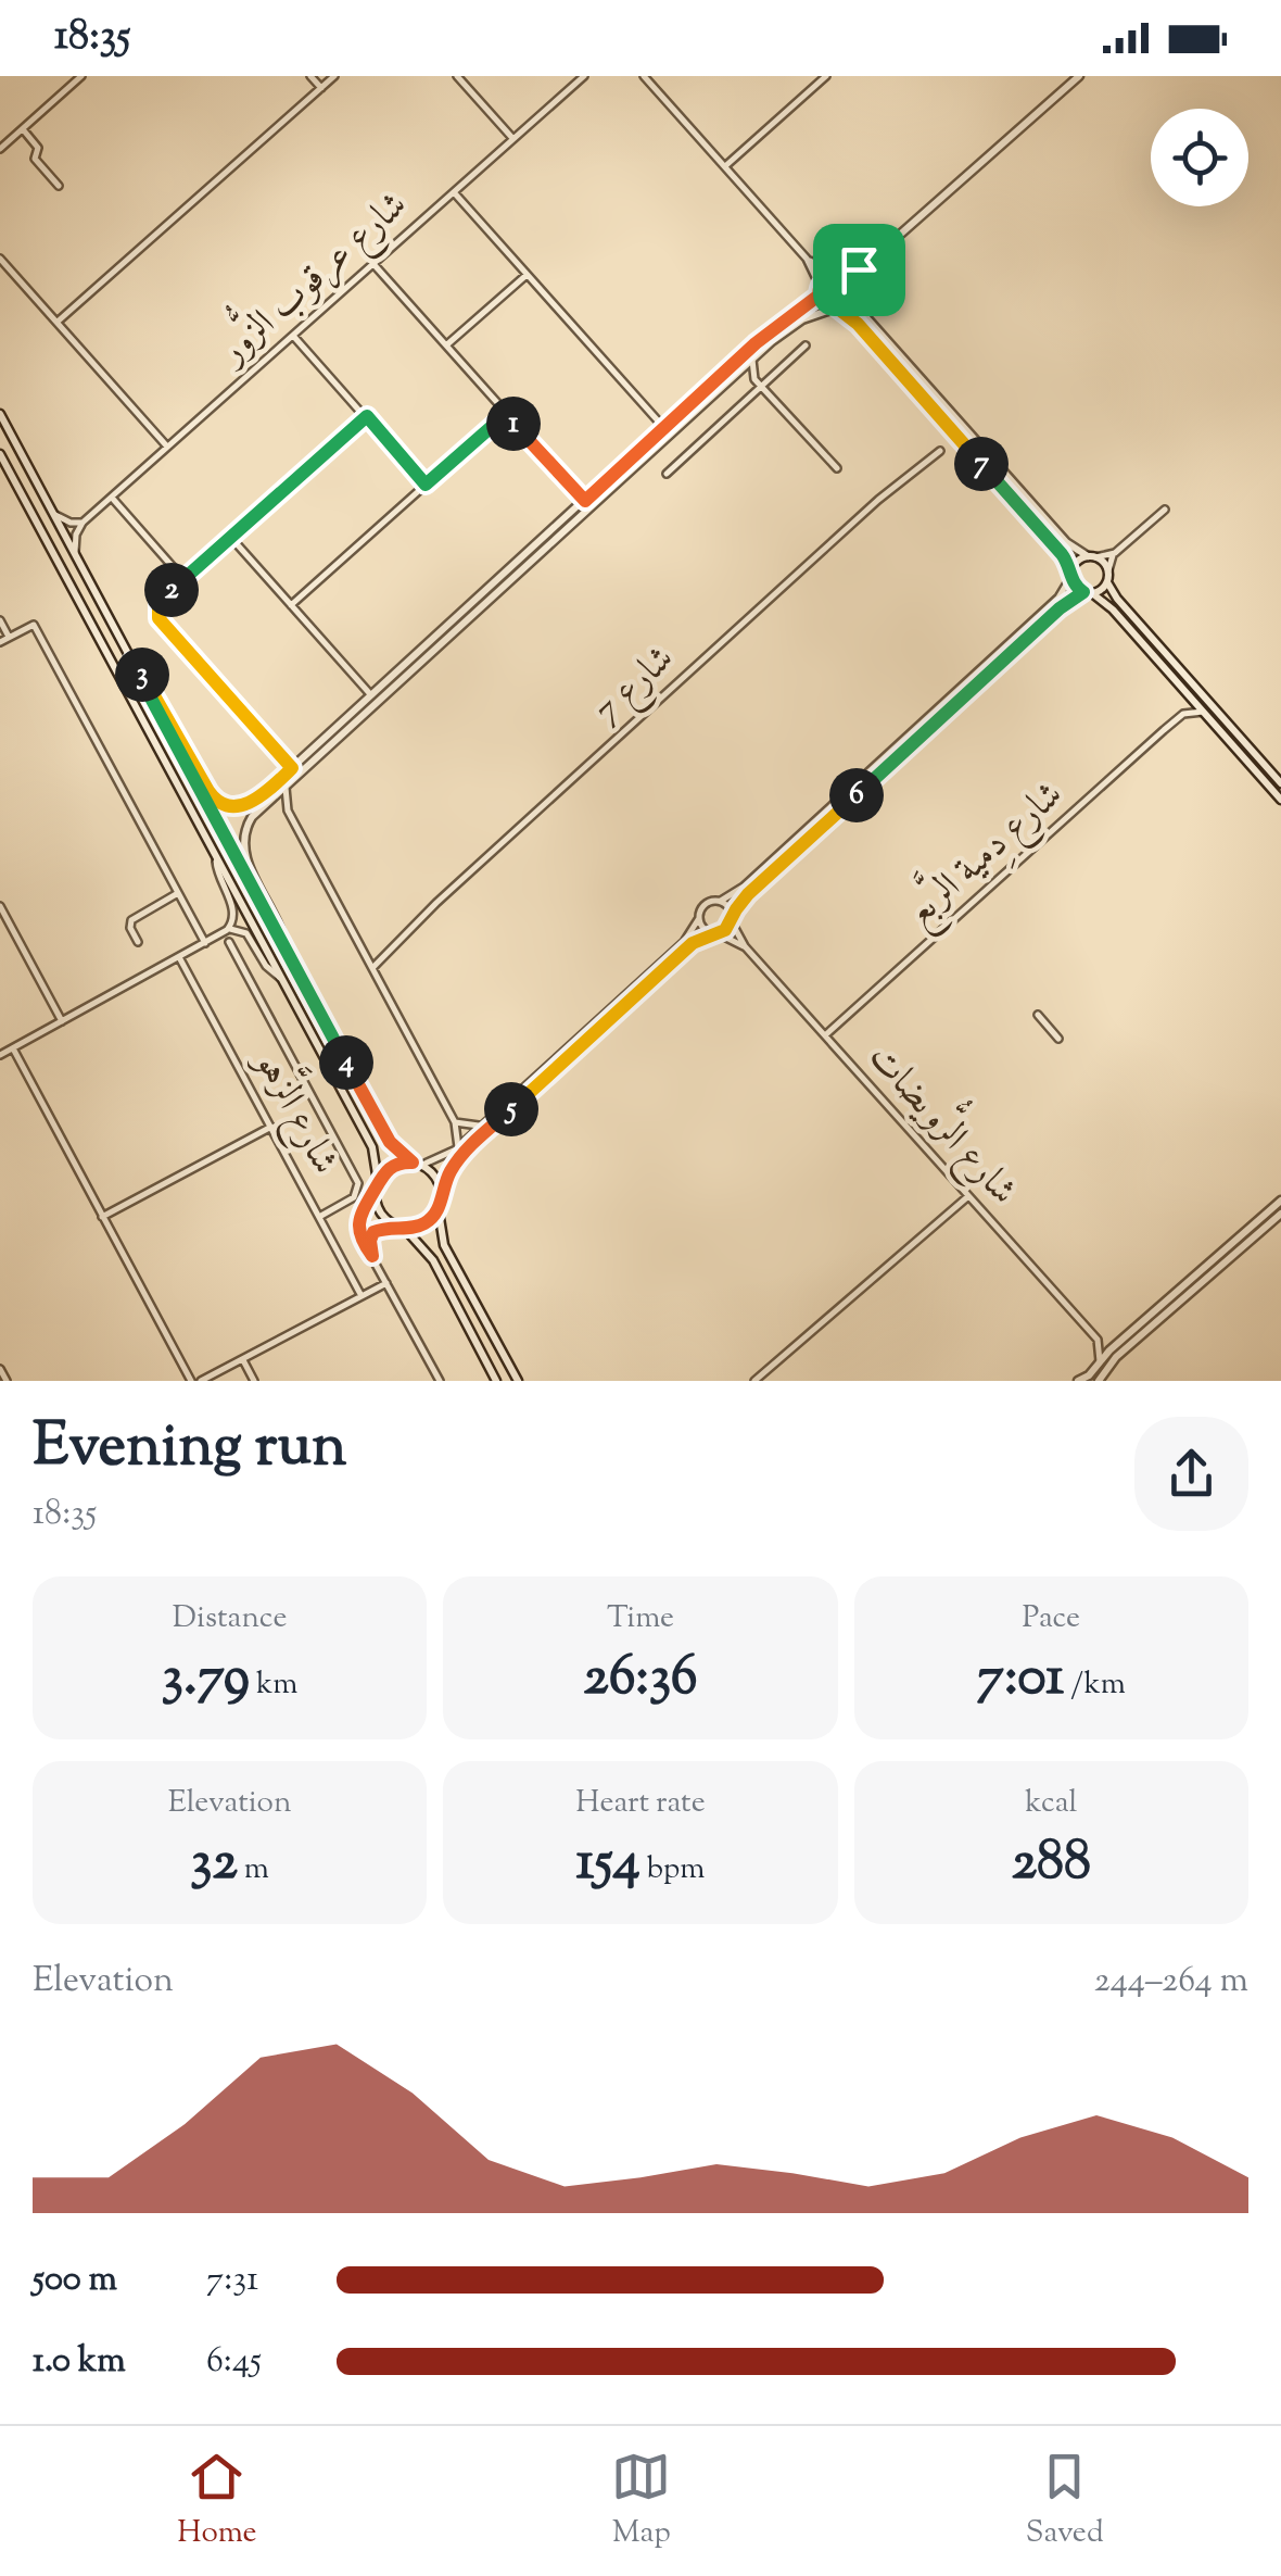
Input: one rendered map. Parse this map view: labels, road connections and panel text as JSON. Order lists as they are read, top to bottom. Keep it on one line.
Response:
{"streets":{"street":["شارع عرقوب الزُّور","شارع 7","شارع دِمية الرَّبع","شارع الزَّهو","شارع الرُّويضات"]},"crossings":[["شارع دِمية الرَّبع","شارع الرُّويضات"]],"page":{"status":"18:35","pins":["1","7","2","3","6","4","5"],"heading":["Evening run","18:35"],"stats":[["Distance","3.79 km"],["Time","26:36"],["Pace","7:01 /km"],["Elevation","32 m"],["Heart rate","154 bpm"],["kcal","288"]],"chart":["Elevation","244–264 m"],"list":[{"name":"500 m","note":"7:31"},{"name":"1.0 km","note":"6:45"}],"tabs":["Home","Map","Saved"]}}
